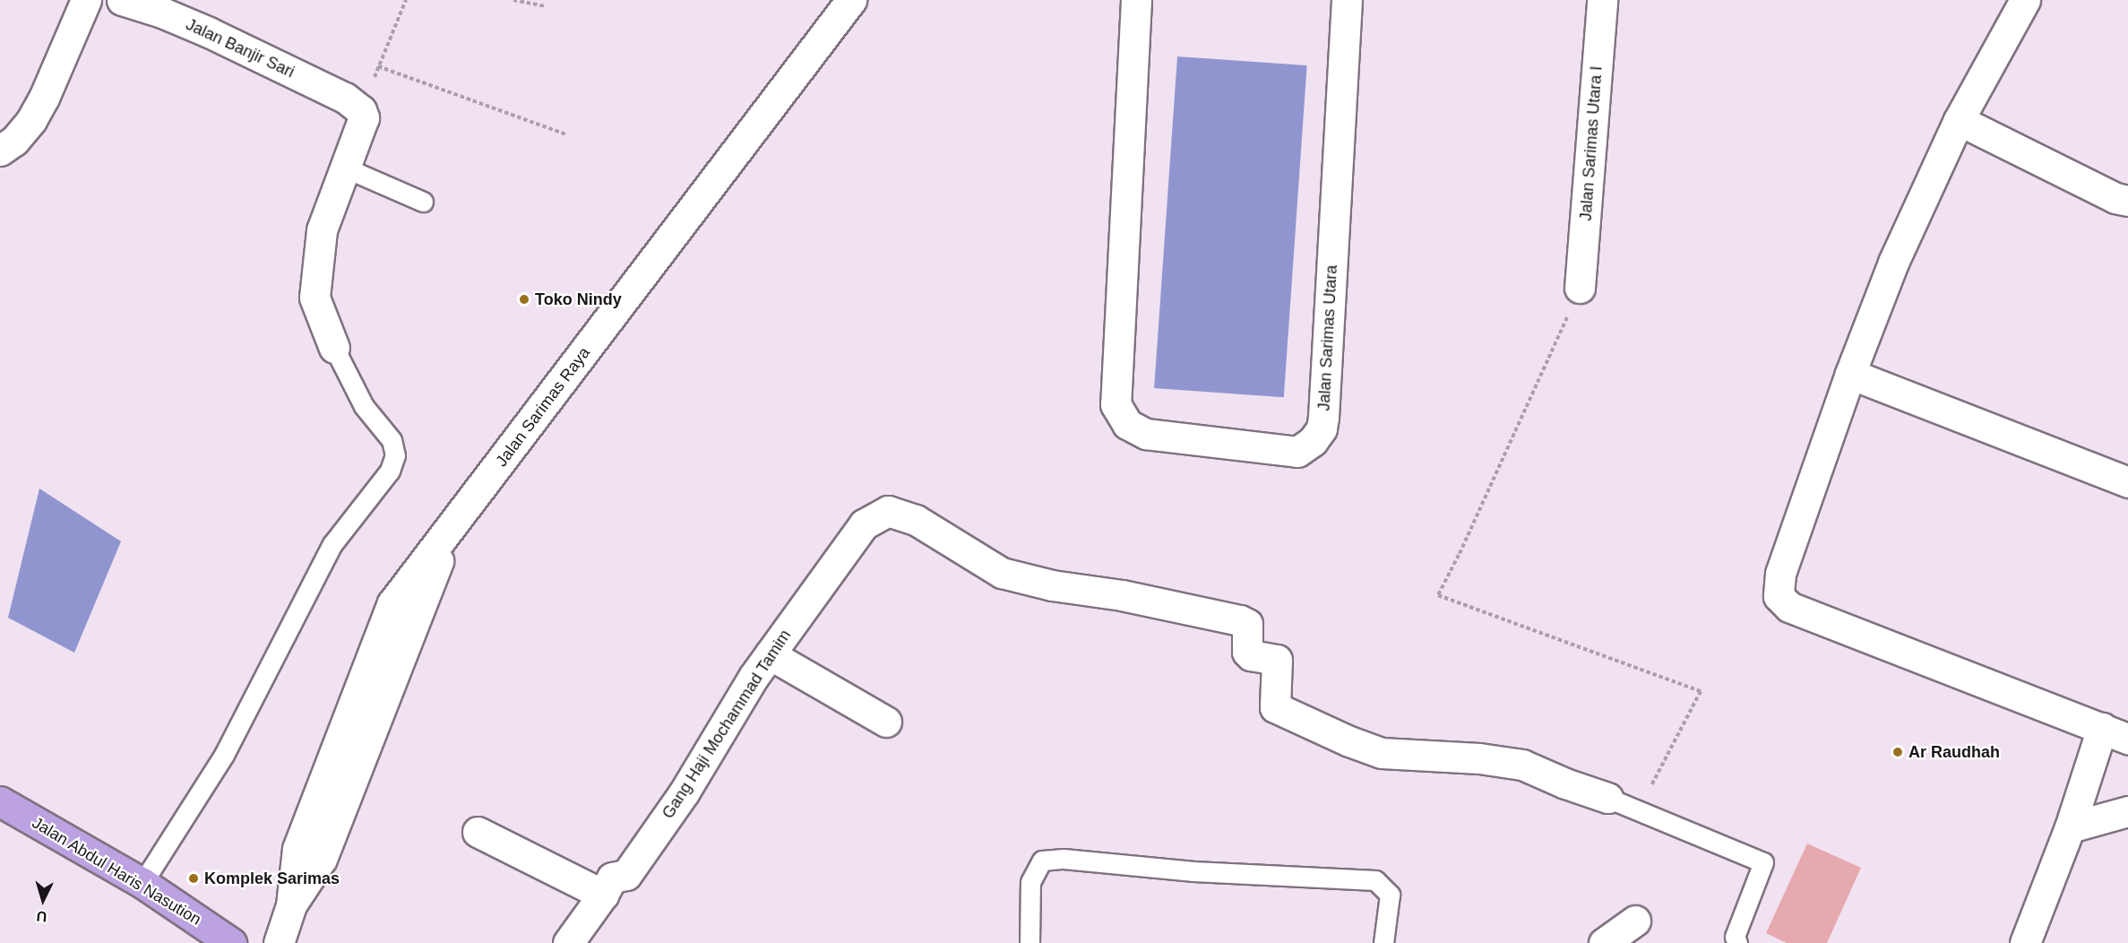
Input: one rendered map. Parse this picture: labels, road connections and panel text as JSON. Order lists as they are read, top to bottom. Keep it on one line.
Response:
{"streets":{"highway":["Jalan Abdul Haris Nasution"],"street":["Jalan Banjir Sari","Jalan Sarimas Utara I","Jalan Sarimas Utara","Jalan Sarimas Raya","Gang Haji Mochammad Tamim"]},"places":["Toko Nindy","Ar Raudhah","Komplek Sarimas"],"north":"bottom"}
